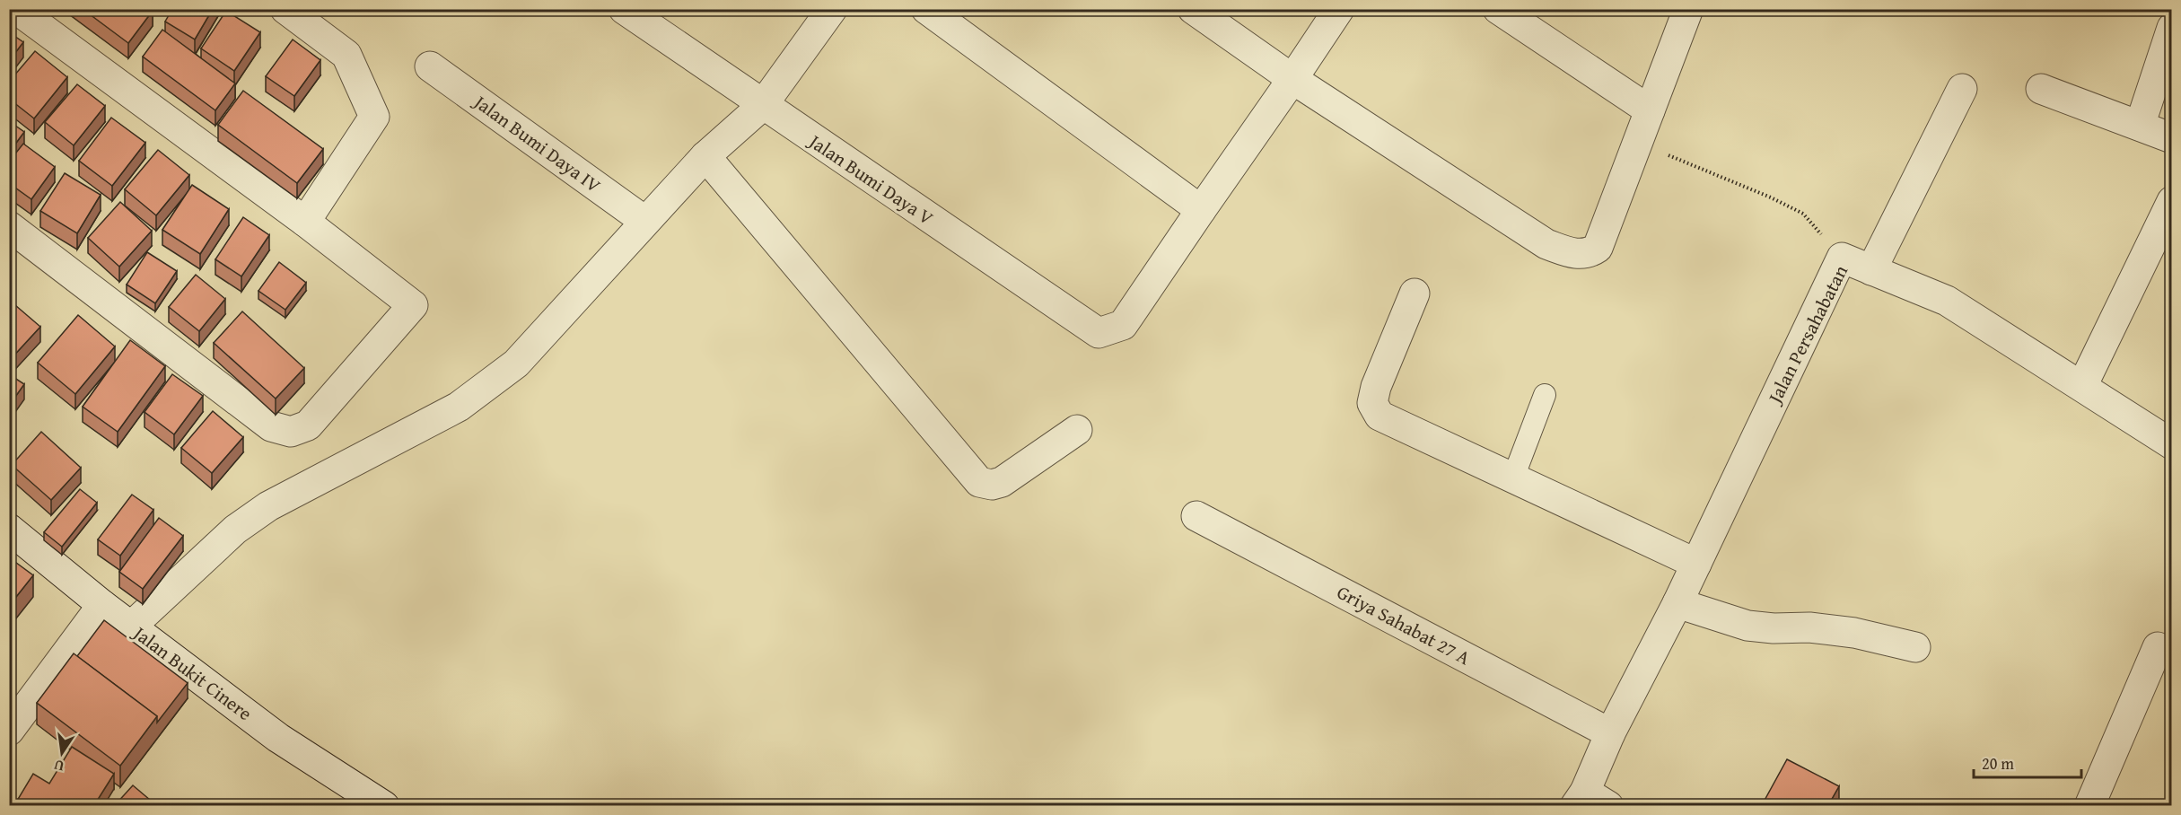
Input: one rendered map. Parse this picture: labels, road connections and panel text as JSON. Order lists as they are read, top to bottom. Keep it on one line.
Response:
{"streets":{"street":["Jalan Bumi Daya IV","Jalan Bumi Daya V","Jalan Persahabatan","Griya Sahabat 27 A","Jalan Bukit Cinere"]},"crossings":[["Jalan Persahabatan","Griya Sahabat 27 A"]],"scale_bar":"20 m","north":"bottom"}
